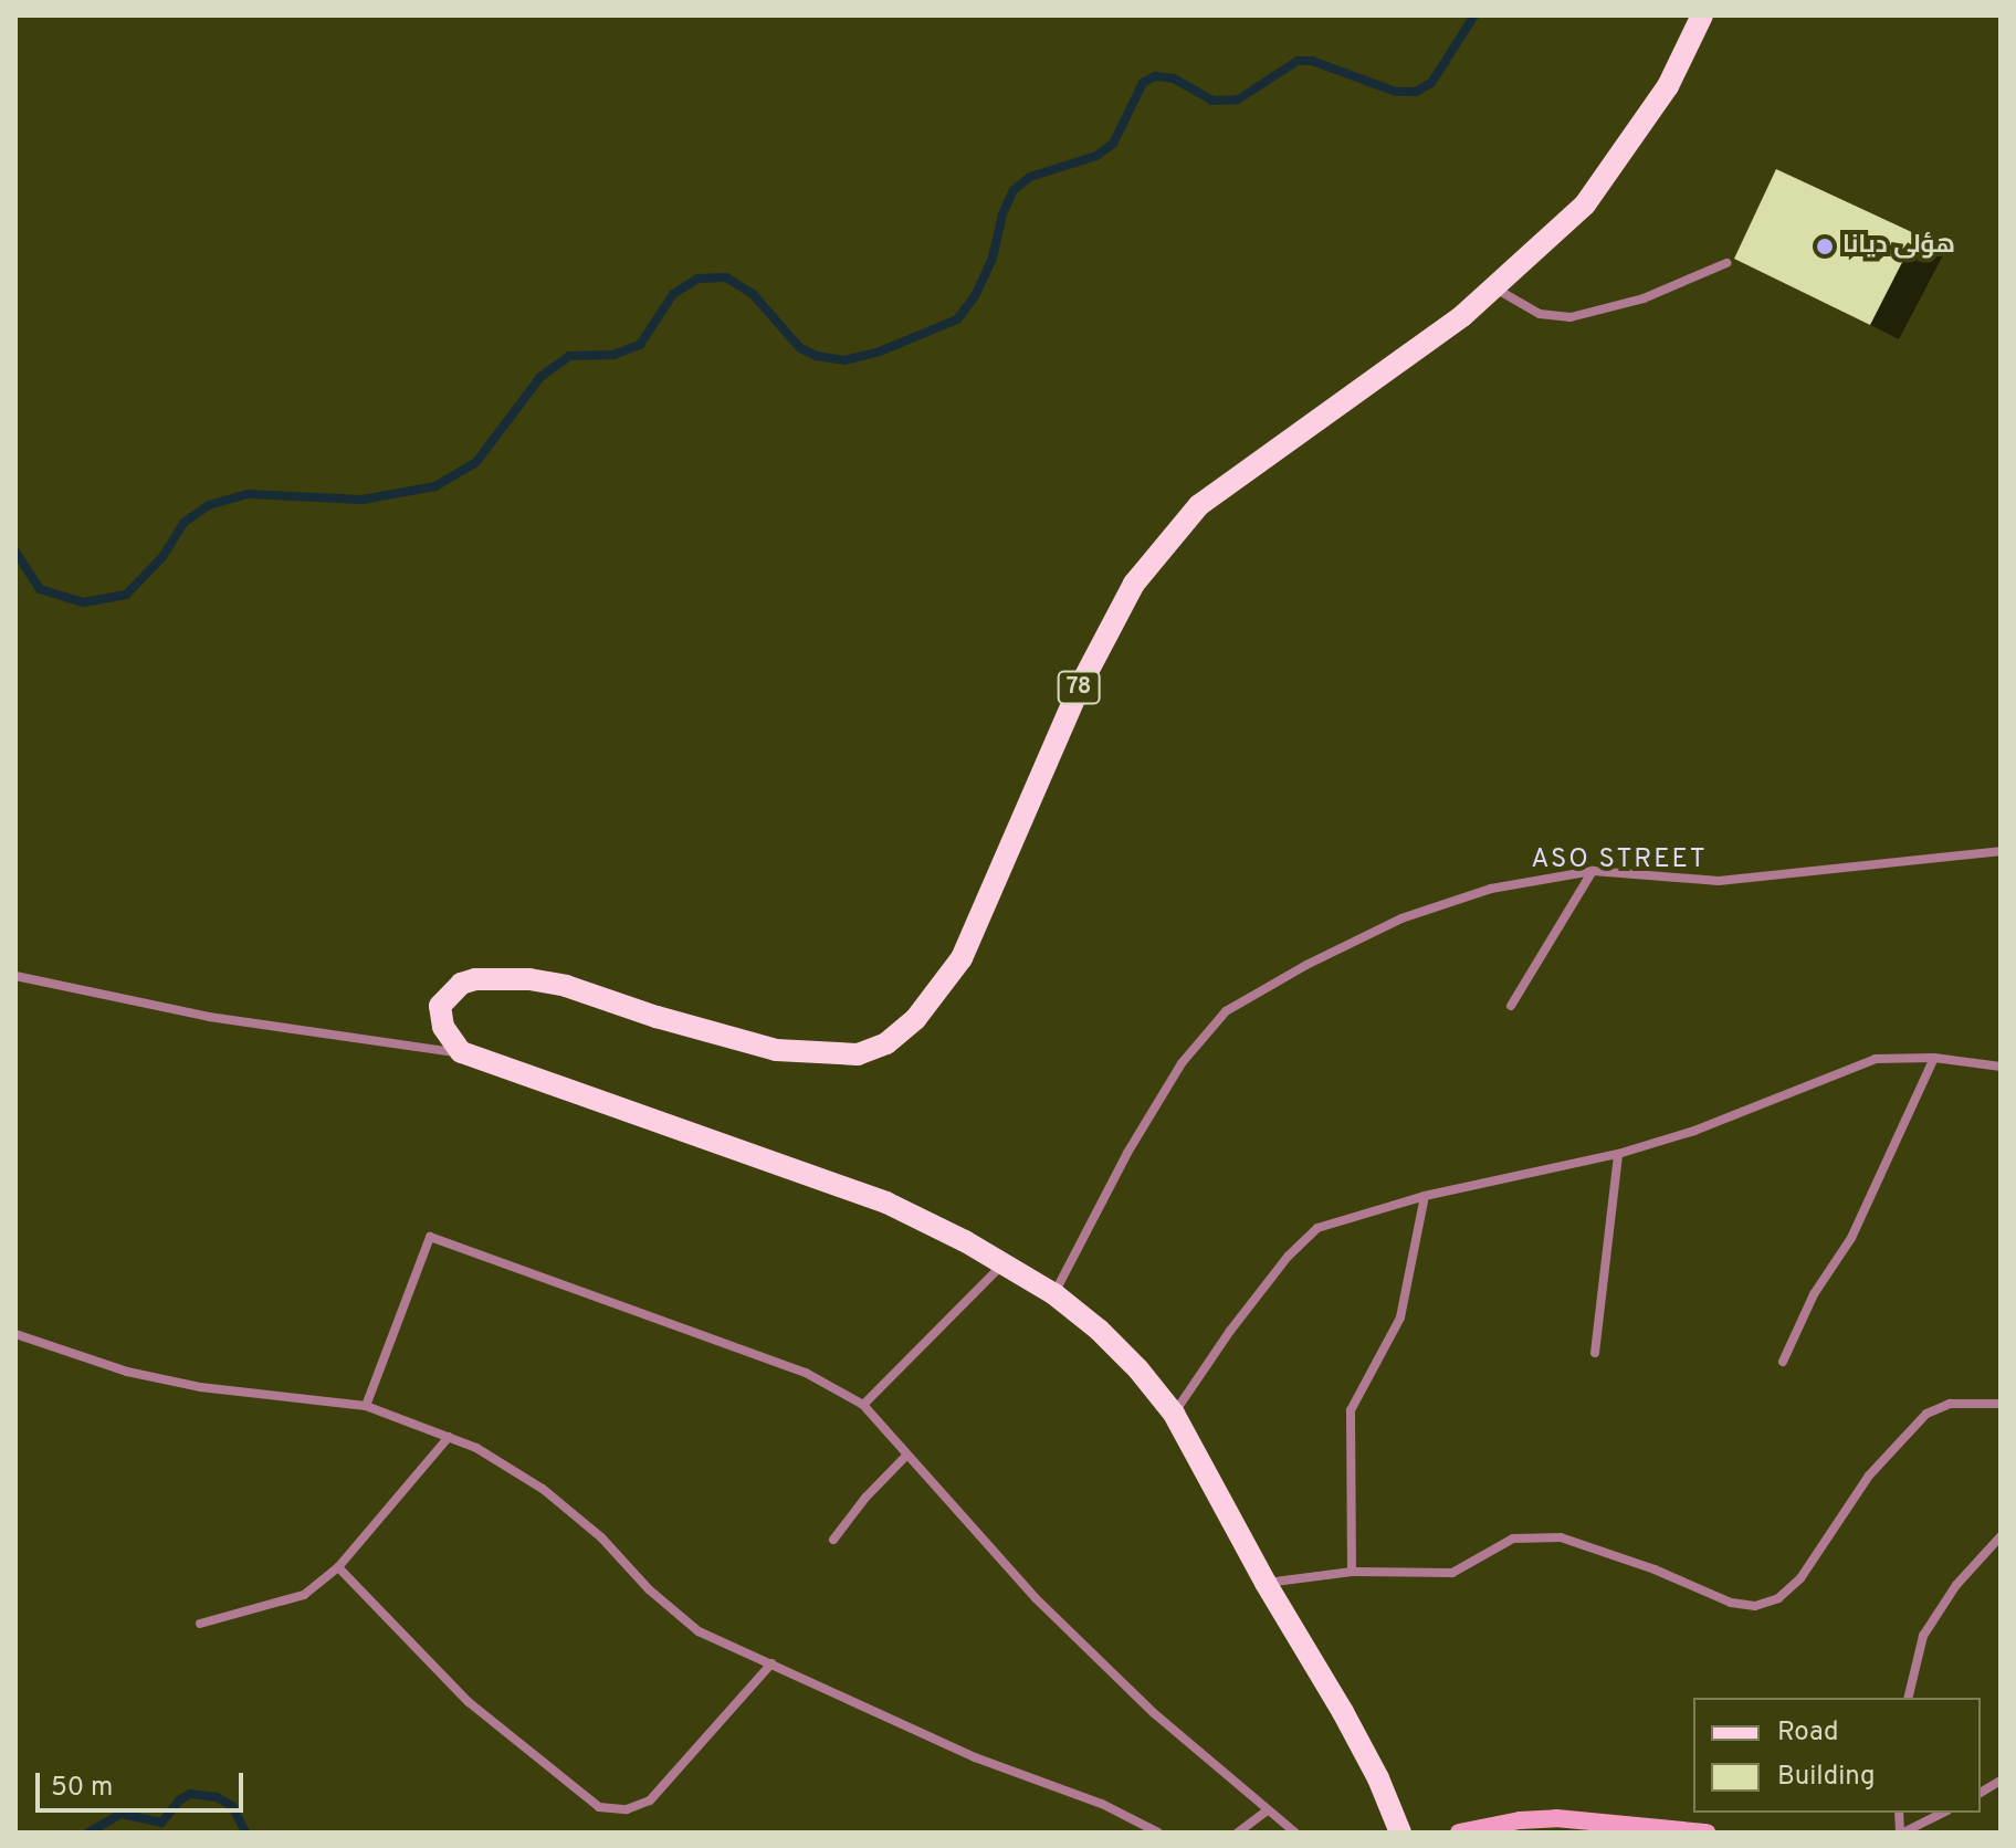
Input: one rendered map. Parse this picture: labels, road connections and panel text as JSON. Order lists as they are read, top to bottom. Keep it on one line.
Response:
{"streets":{"main road":["78"]},"districts":["ASO STREET"],"places":["هؤلى ديانا"],"legend":["Road","Building"],"scale_bar":"50 m"}
